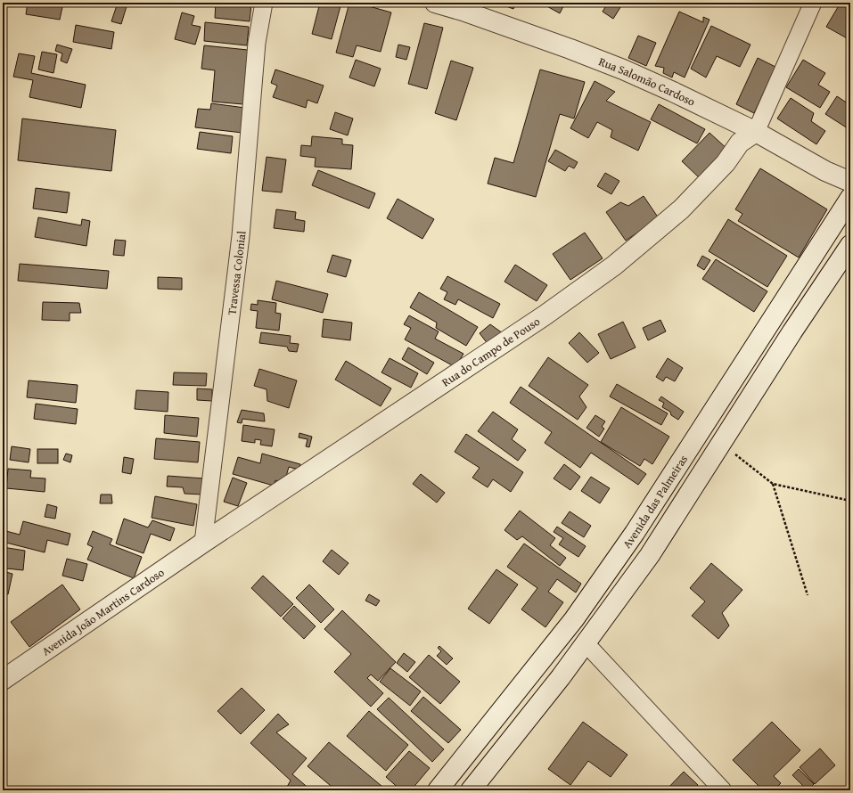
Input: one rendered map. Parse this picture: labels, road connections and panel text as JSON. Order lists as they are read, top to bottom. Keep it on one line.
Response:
{"streets":{"street":["Rua Salomão Cardoso","Travessa Colonial","Rua do Campo de Pouso","Avenida das Palmeiras","Avenida João Martins Cardoso"]},"crossings":[["Rua Salomão Cardoso","Rua do Campo de Pouso"],["Travessa Colonial","Rua do Campo de Pouso"],["Travessa Colonial","Avenida João Martins Cardoso"],["Rua do Campo de Pouso","Avenida João Martins Cardoso"]]}
